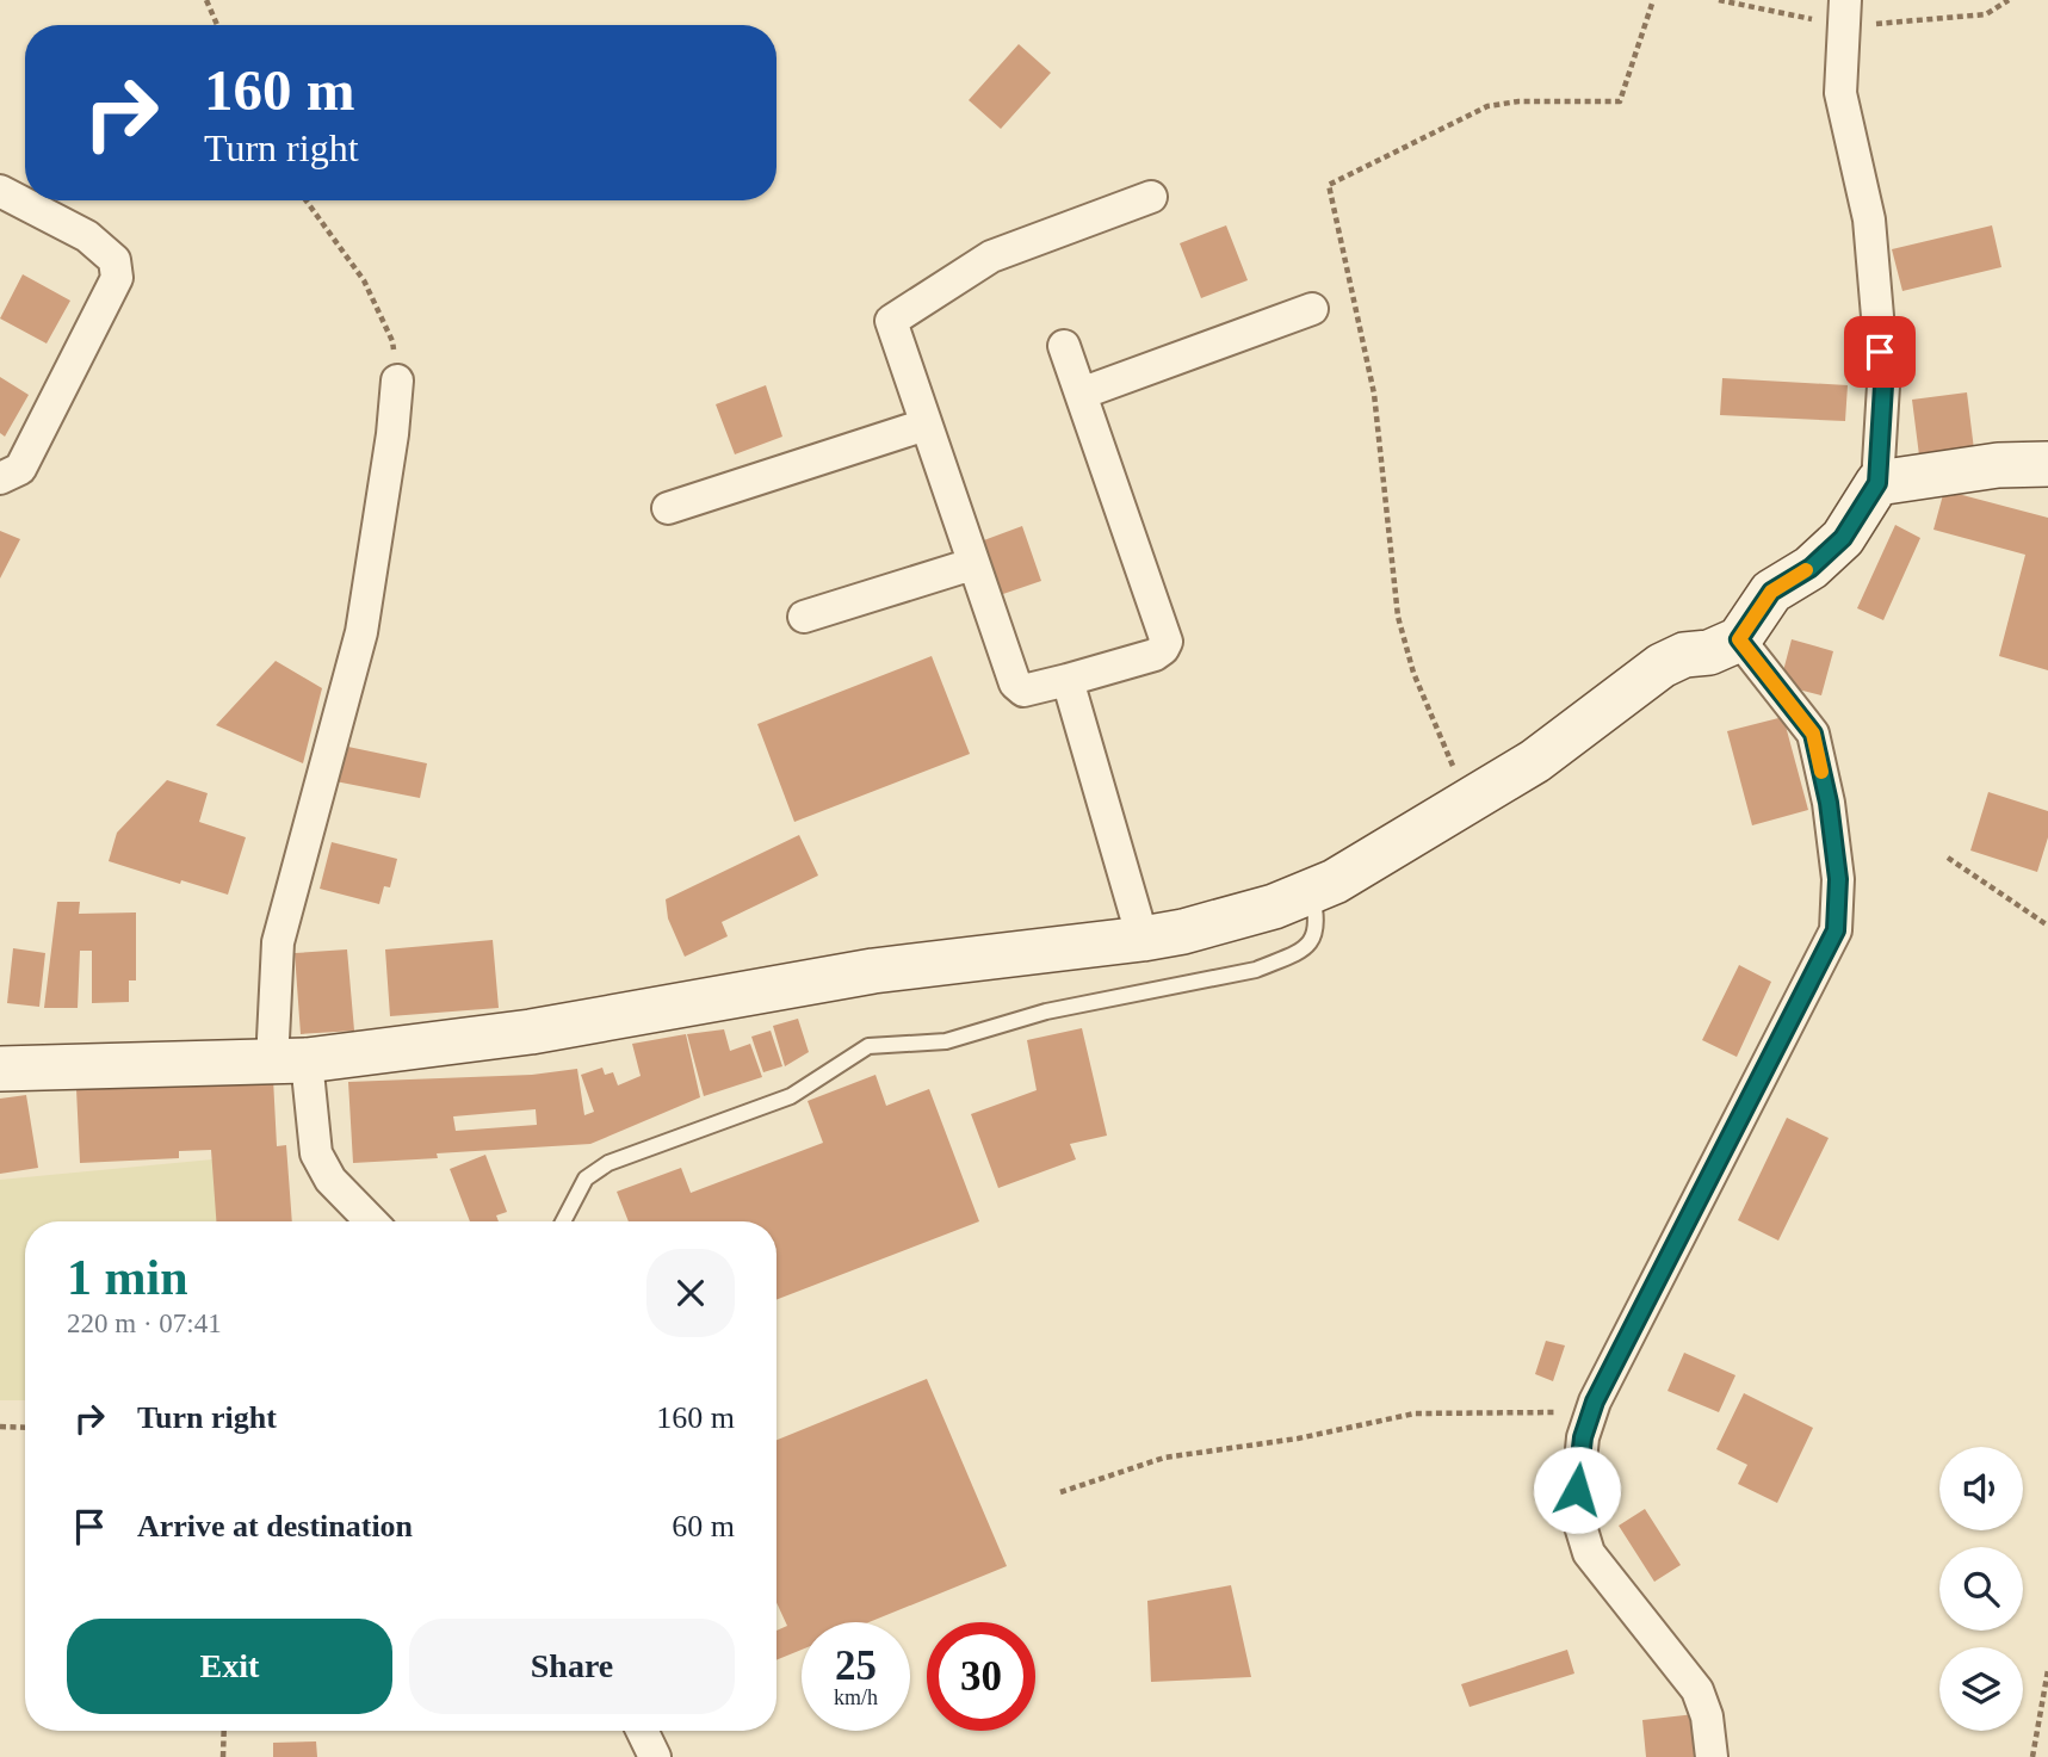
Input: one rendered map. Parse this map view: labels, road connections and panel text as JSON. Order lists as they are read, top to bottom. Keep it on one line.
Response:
{"page":{"turn":["160 m","Turn right"],"heading":["1 min","220 m · 07:41"],"list":[{"name":"Turn right","value":"160 m"},{"name":"Arrive at destination","value":"60 m"}],"buttons":["Exit","Share"],"speed":"25 km/h","limit":"30"}}
